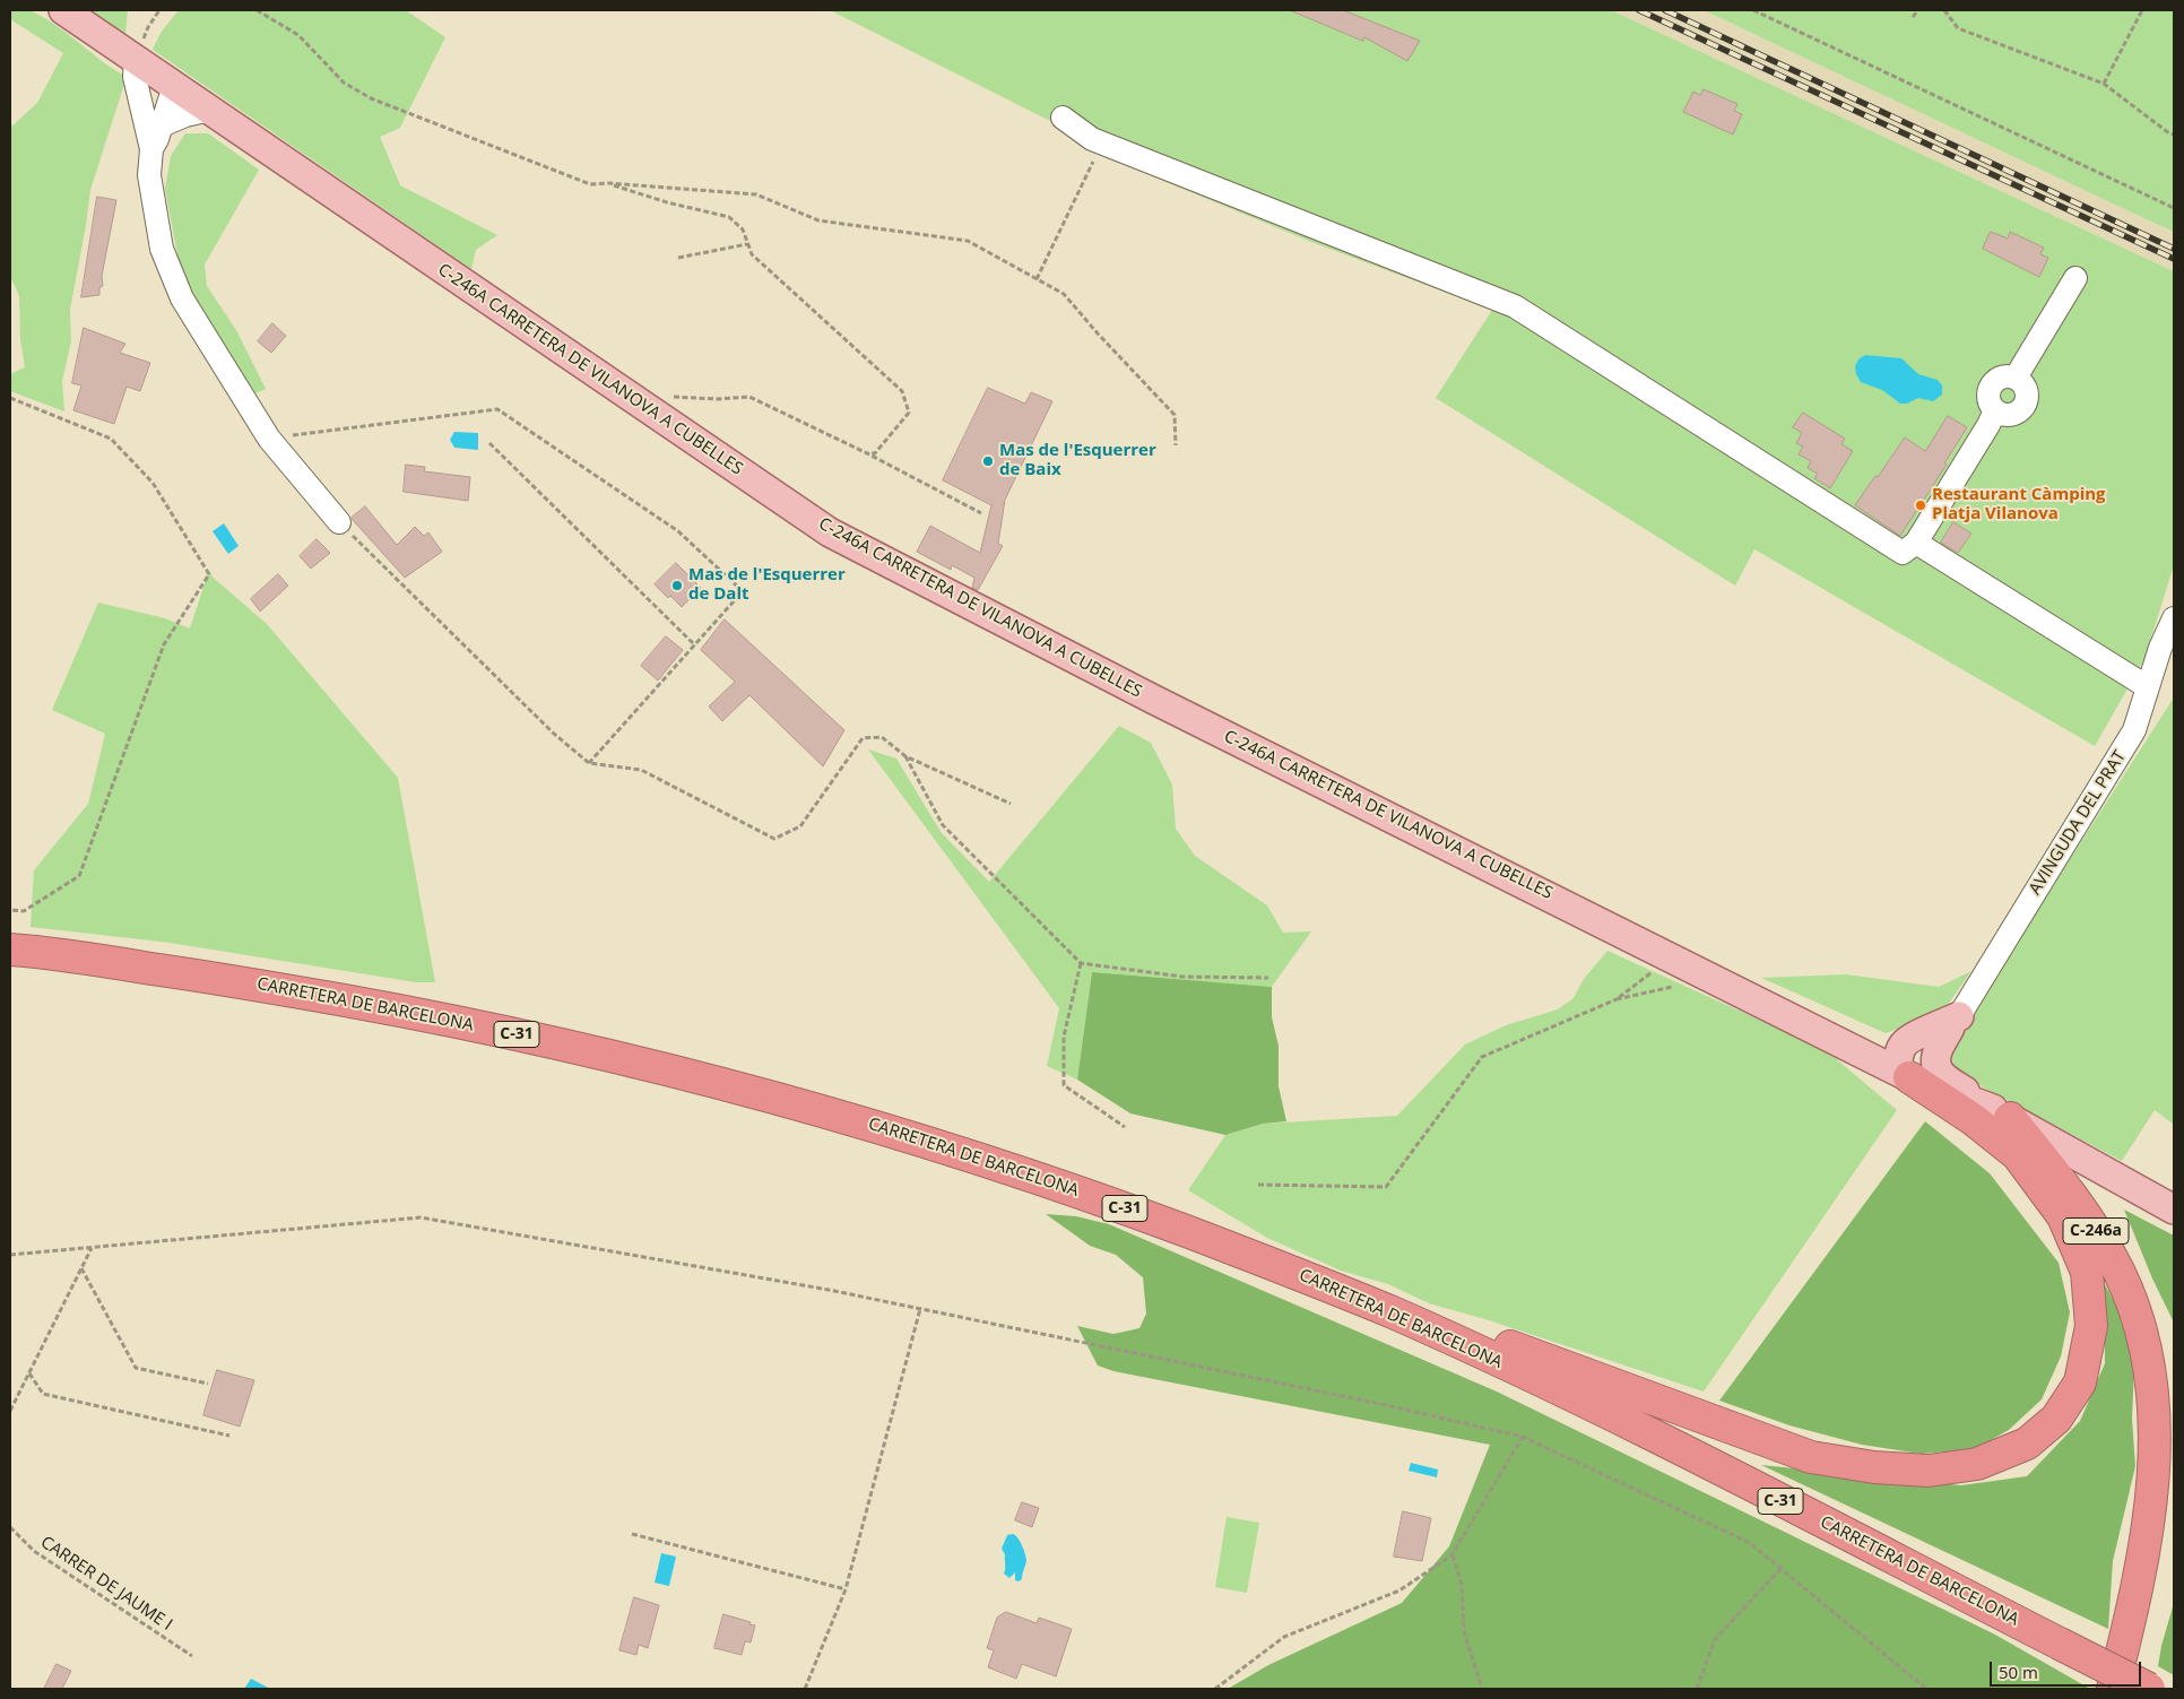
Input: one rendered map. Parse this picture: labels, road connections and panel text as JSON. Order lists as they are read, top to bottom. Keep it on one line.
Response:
{"streets":{"highway":["CARRETERA DE BARCELONA","C-31","C-246a"],"main road":["C-246A CARRETERA DE VILANOVA A CUBELLES"],"street":["AVINGUDA DEL PRAT"],"path":["CARRER DE JAUME I"]},"crossings":[["C-246A CARRETERA DE VILANOVA A CUBELLES","C-246a"]],"places":["Mas de l'Esquerrer de Baix","Restaurant Càmping Platja Vilanova","Mas de l'Esquerrer de Dalt"],"scale_bar":"50 m"}
